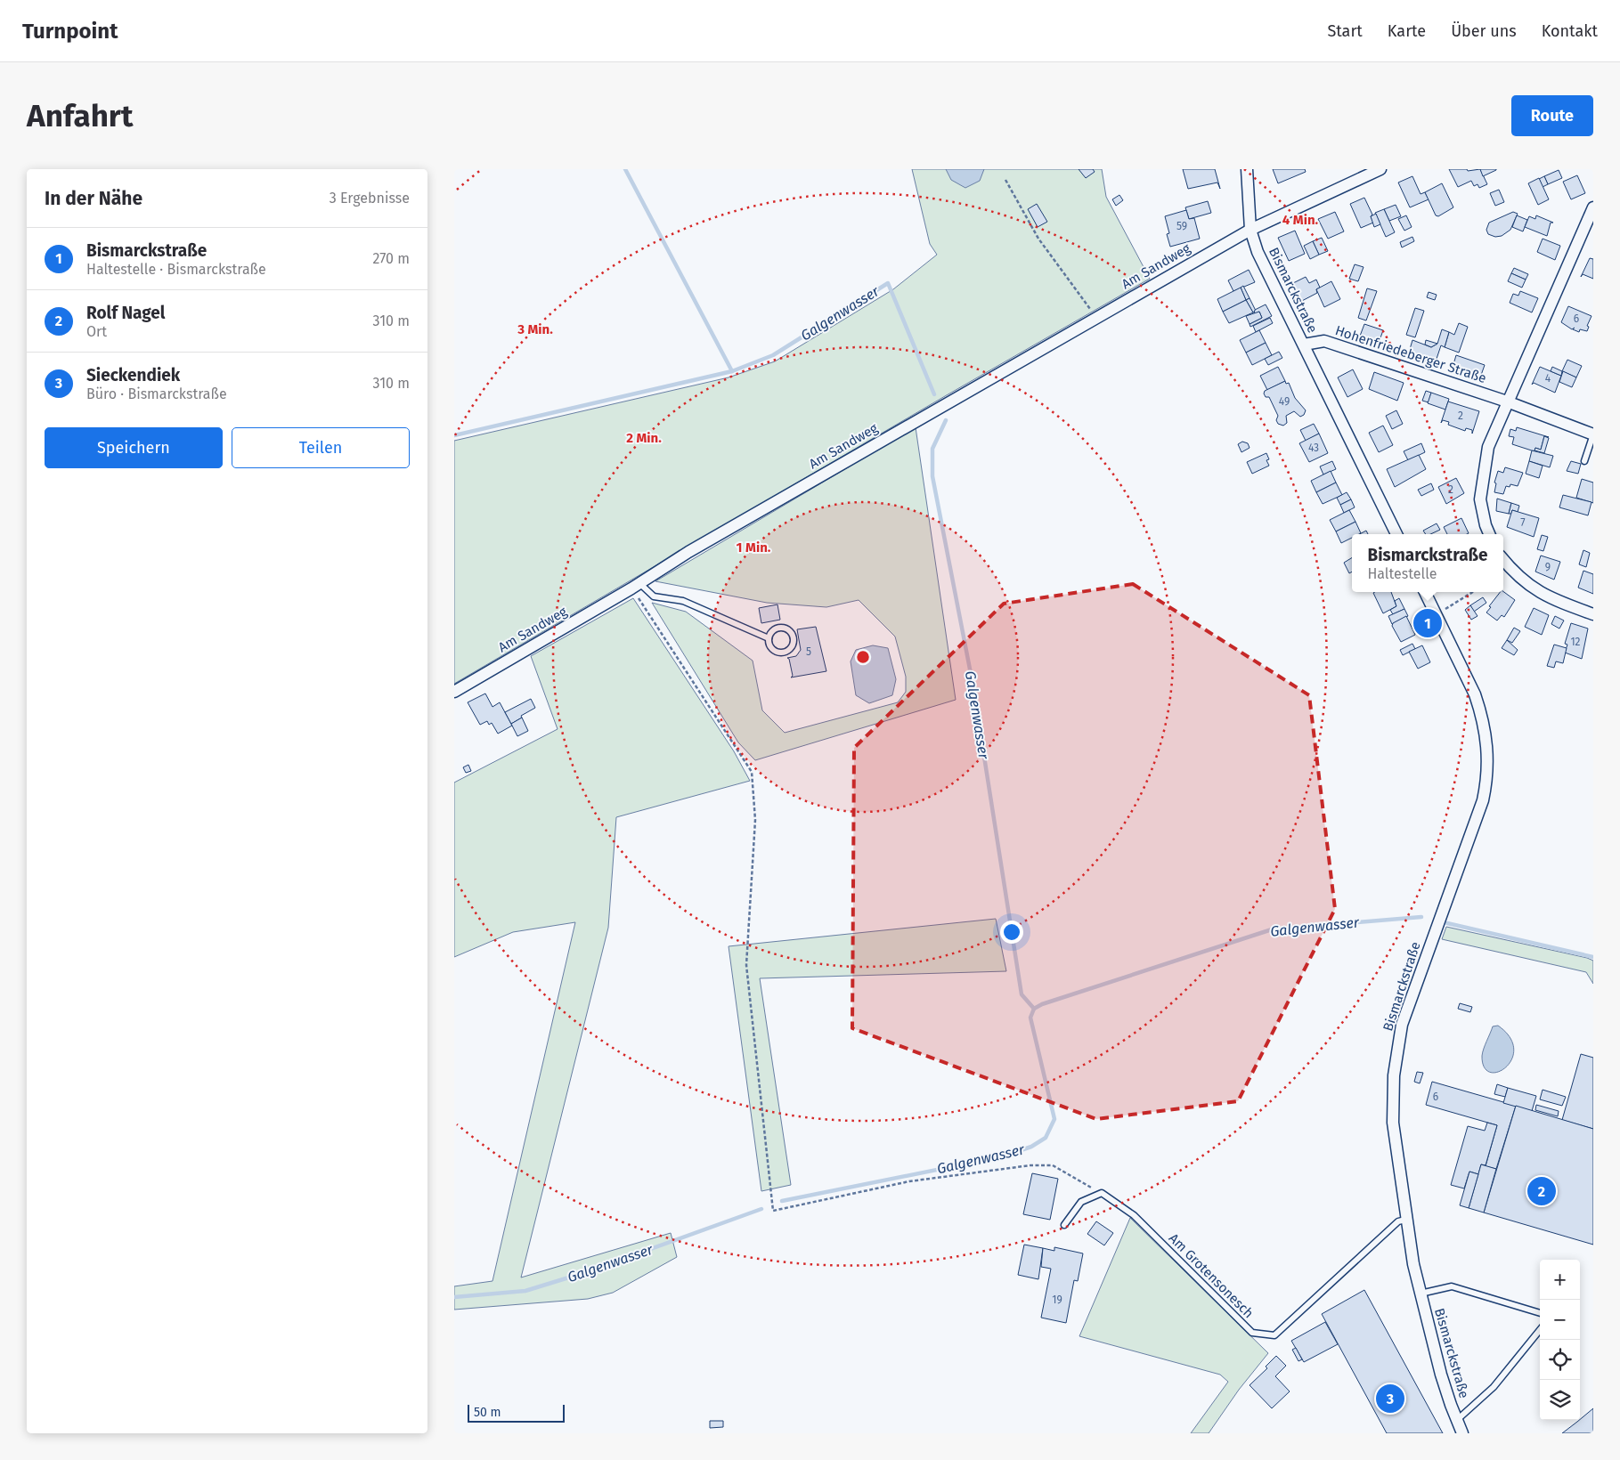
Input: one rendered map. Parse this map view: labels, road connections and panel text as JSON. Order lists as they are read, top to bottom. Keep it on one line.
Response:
{"streets":{"street":["Am Sandweg","Bismarckstraße","Hohenfriedeberger Straße"],"lane":["Am Grotensonesch"]},"crossings":[["Am Sandweg","Bismarckstraße"],["Bismarckstraße","Hohenfriedeberger Straße"],["Bismarckstraße","Am Grotensonesch"]],"water":["Galgenwasser"],"house_numbers":["59","6","4","49","2","43","2","7","9","12","5","6","19"],"scale_bar":"50 m","page":{"header":"Turnpoint","nav":["Start","Karte","Über uns","Kontakt"],"buttons":["Route",["Speichern","Teilen"]],"title":"Anfahrt","heading":["In der Nähe","3 Ergebnisse"],"list":[{"mark":"1","name":"Bismarckstraße","note":"Haltestelle · Bismarckstraße","value":"270 m"},{"mark":"2","name":"Rolf Nagel","note":"Ort","value":"310 m"},{"mark":"3","name":"Sieckendiek","note":"Büro · Bismarckstraße","value":"310 m"}],"popup":["Bismarckstraße","Haltestelle"],"pins":["1","2","3"],"map_buttons":["+","−"],"scale":"50 m"},"rings":["4 Min.","3 Min.","2 Min.","1 Min."]}
